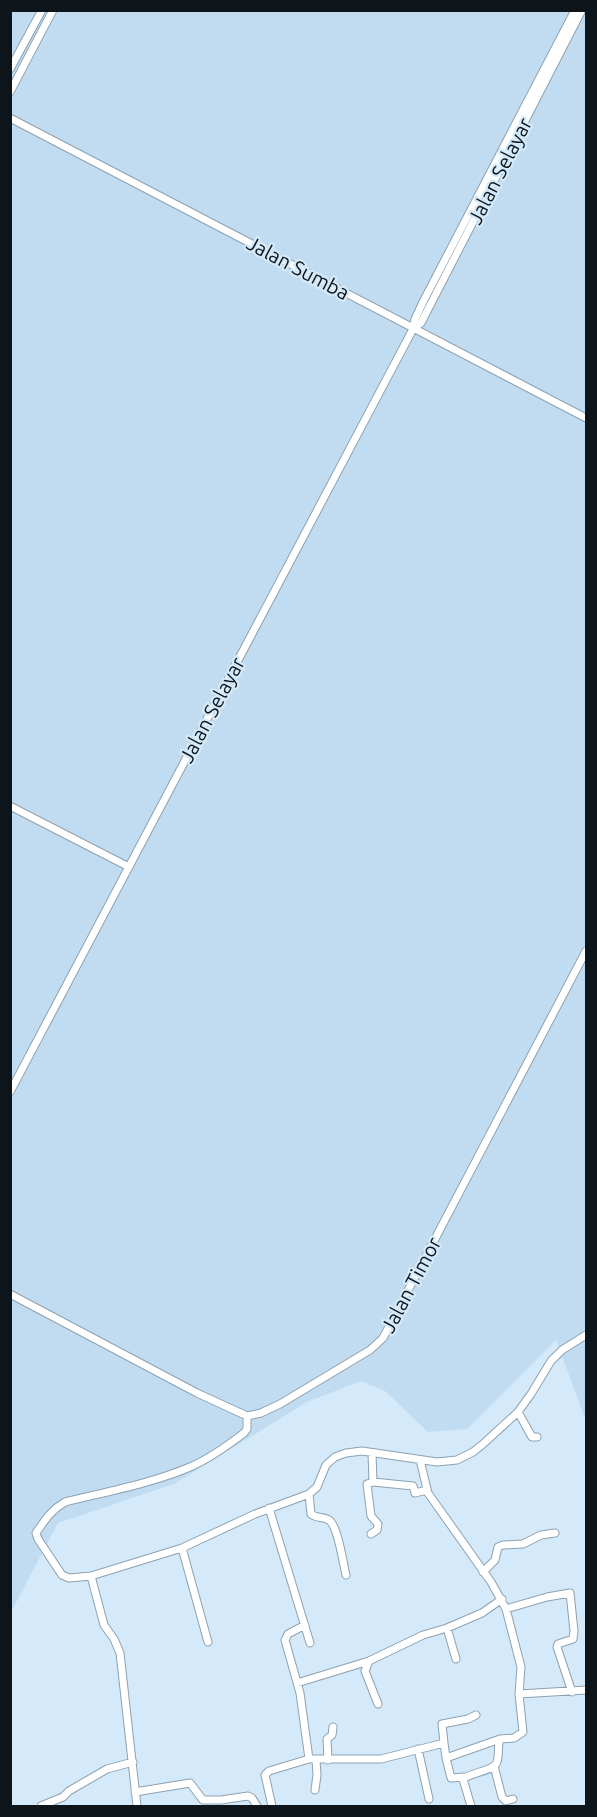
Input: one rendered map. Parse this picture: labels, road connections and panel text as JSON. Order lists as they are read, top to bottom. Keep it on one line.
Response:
{"streets":{"street":["Jalan Selayar","Jalan Sumba","Jalan Timor"]},"crossings":[["Jalan Selayar","Jalan Sumba"]]}
